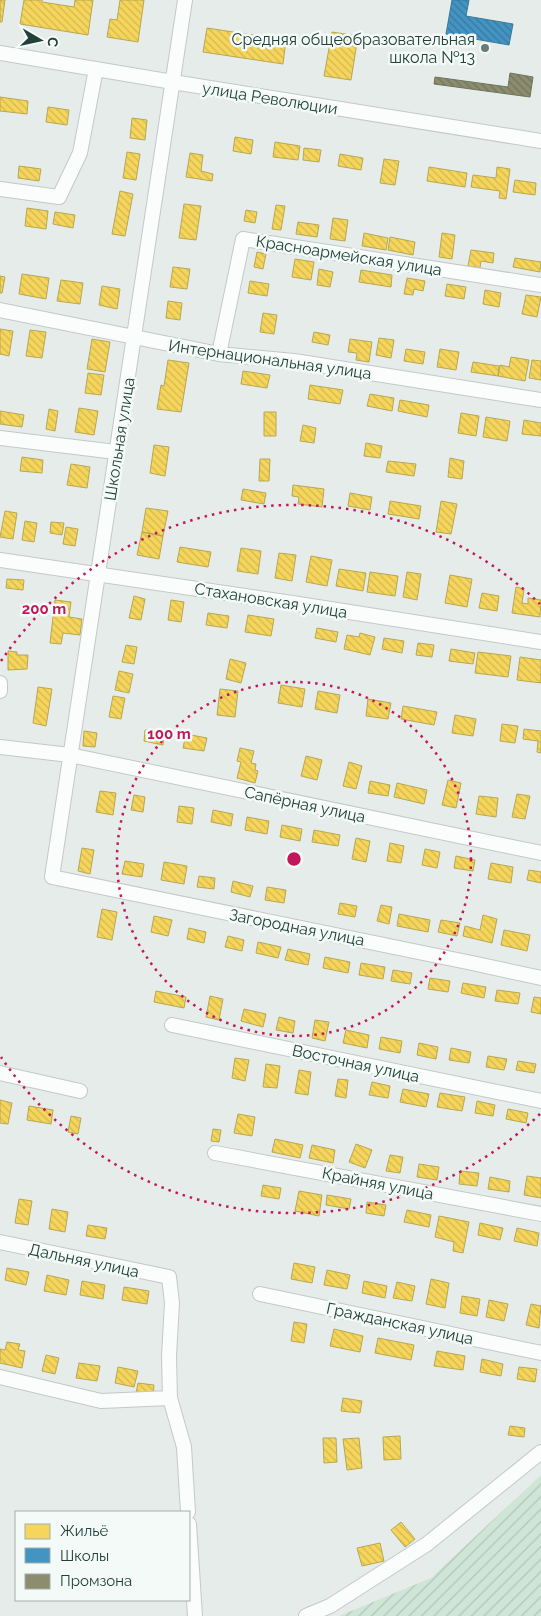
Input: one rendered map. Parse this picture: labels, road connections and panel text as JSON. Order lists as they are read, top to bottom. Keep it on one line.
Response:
{"streets":{"street":["улица Революции","Красноармейская улица","Интернациональная улица","Школьная улица","Стахановская улица","Сапёрная улица","Загородная улица","Восточная улица","Крайняя улица","Дальняя улица","Гражданская улица"]},"crossings":[["улица Революции","Школьная улица"],["Красноармейская улица","Интернациональная улица"],["Интернациональная улица","Школьная улица"],["Школьная улица","Стахановская улица"],["Школьная улица","Сапёрная улица"],["Школьная улица","Загородная улица"]],"places":["Средняя общеобразовательная школа №13"],"legend":["Жильё","Школы","Промзона"],"north":"right","rings":["200 m","100 m"]}
